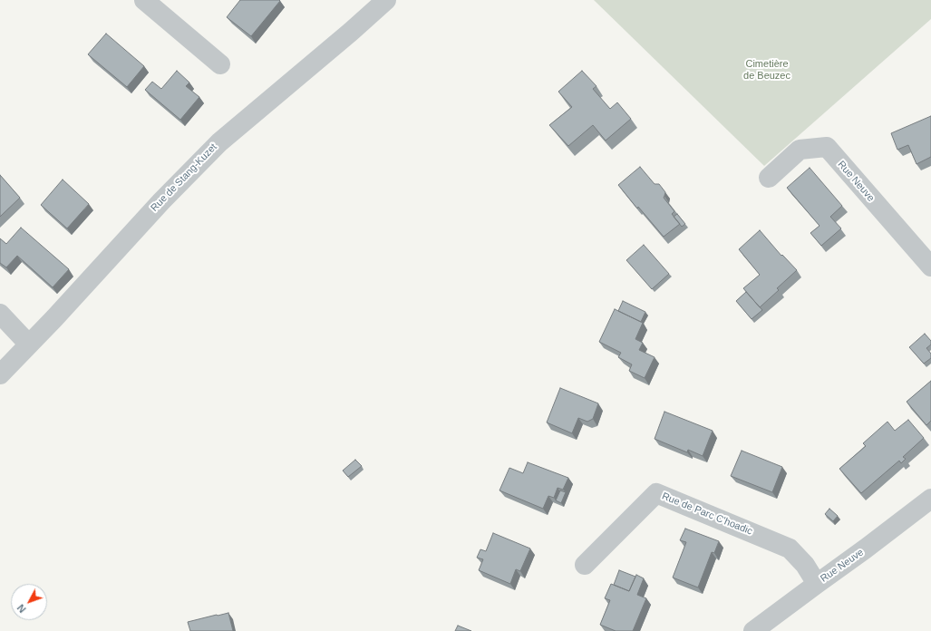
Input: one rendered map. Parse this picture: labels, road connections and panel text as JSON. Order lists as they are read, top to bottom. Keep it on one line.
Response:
{"streets":{"street":["Rue de Stang-Kuzet","Rue Neuve","Rue de Parc C'hoadic"]},"crossings":[["Rue Neuve","Rue de Parc C'hoadic"]],"parks":["Cimetière de Beuzec"],"north":"bottom left"}
